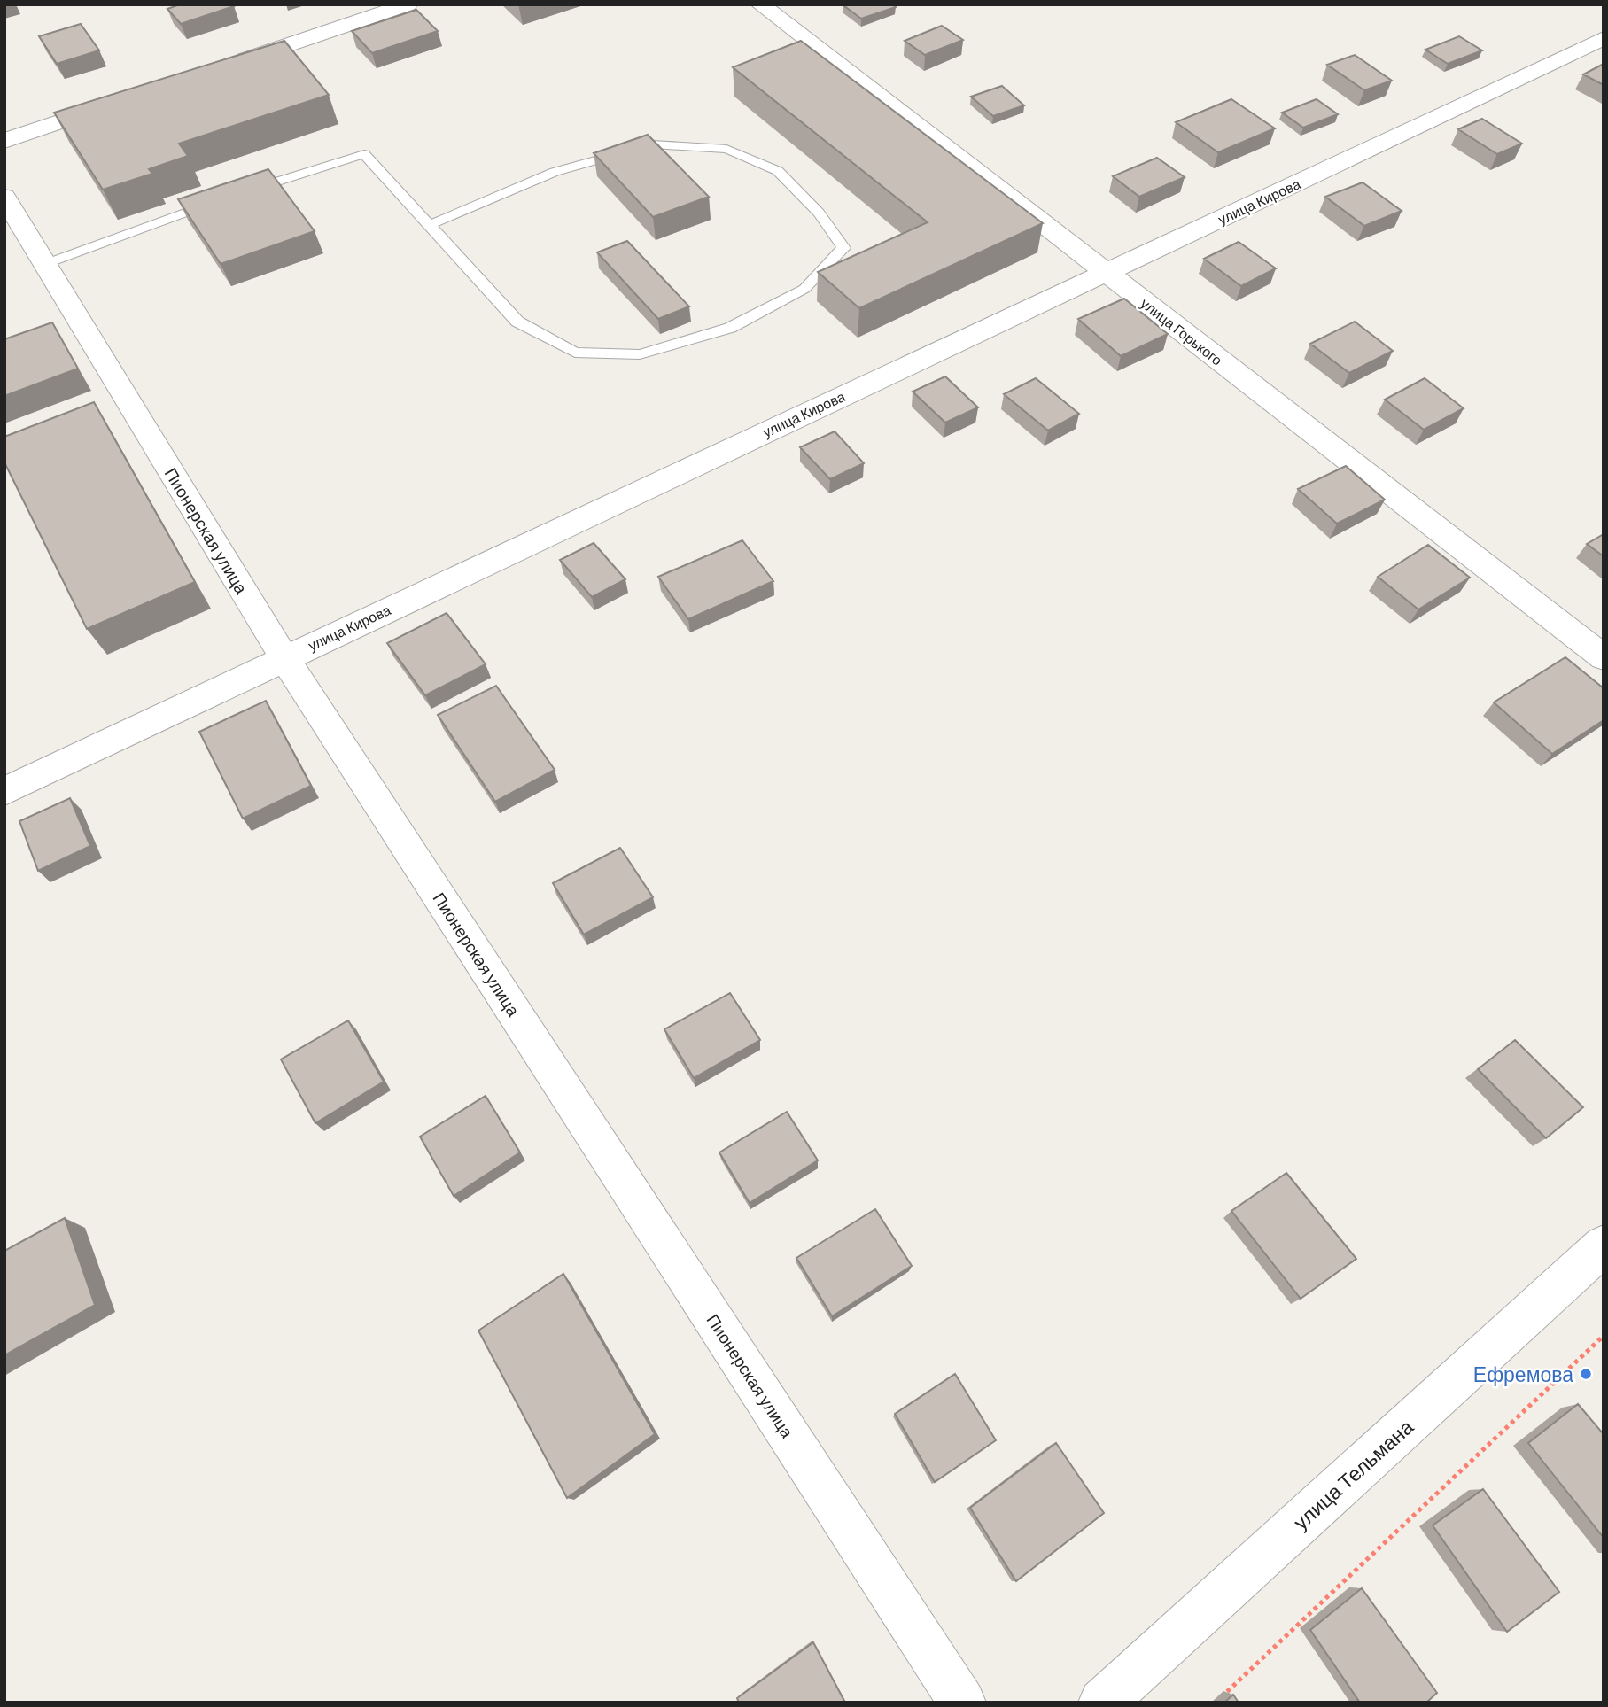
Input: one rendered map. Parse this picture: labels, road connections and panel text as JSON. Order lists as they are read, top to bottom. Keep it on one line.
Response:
{"streets":{"street":["улица Кирова","улица Горького","Пионерская улица","улица Тельмана"]},"crossings":[["улица Кирова","улица Горького"],["улица Кирова","Пионерская улица"]],"places":["Ефремова"]}
